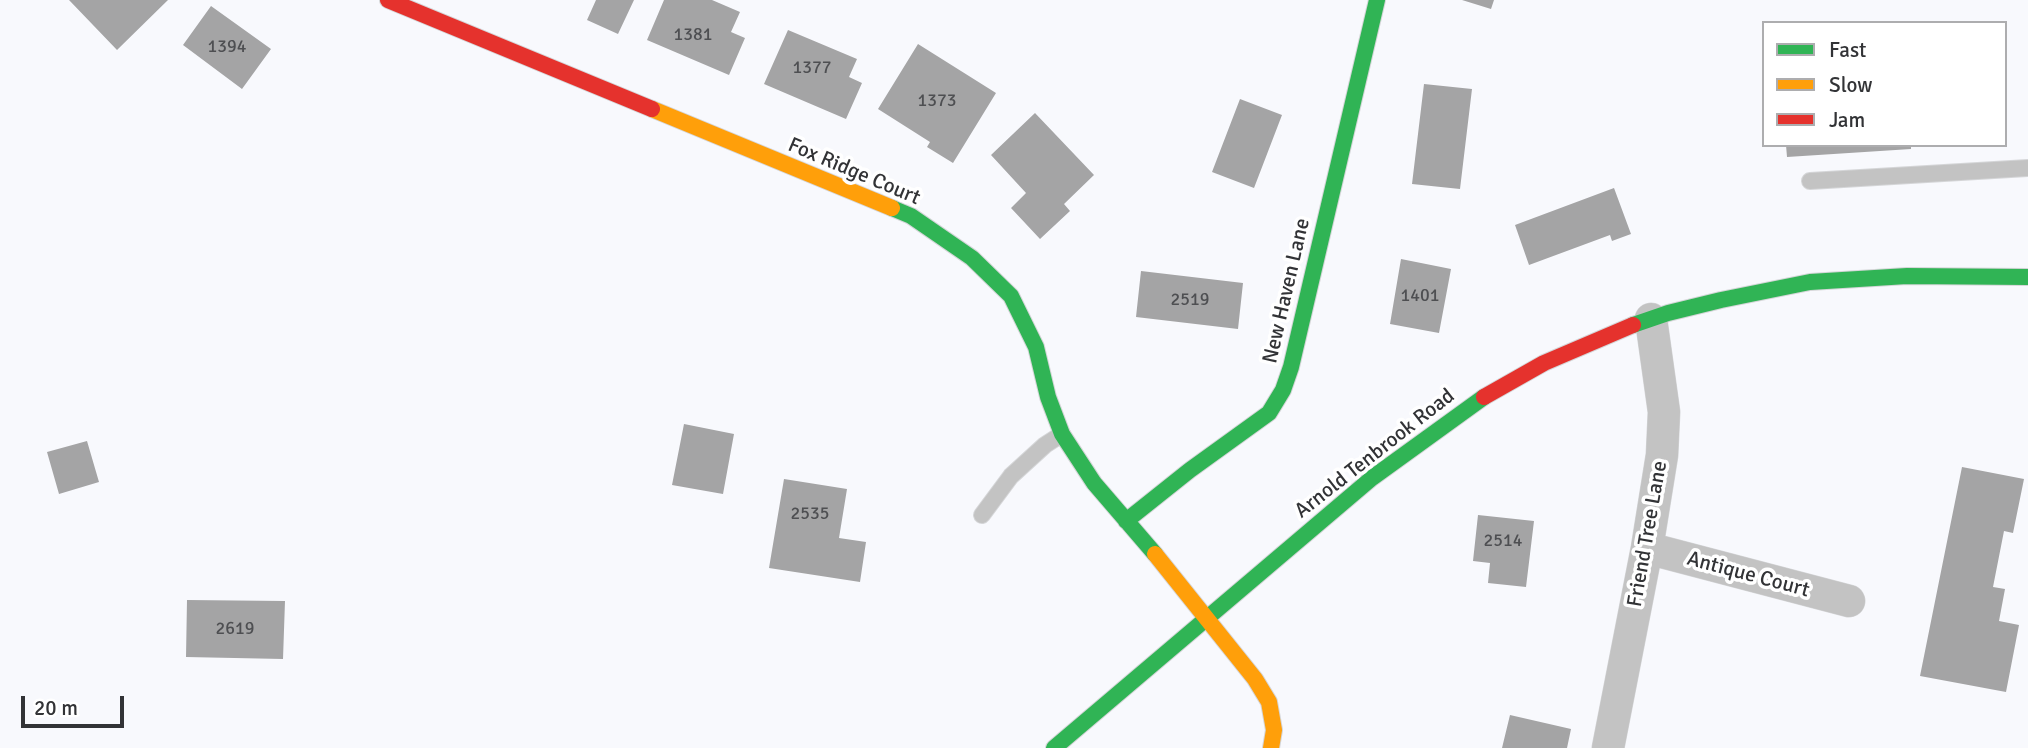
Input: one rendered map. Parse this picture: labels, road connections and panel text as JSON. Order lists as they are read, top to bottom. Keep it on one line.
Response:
{"streets":{"street":["Fox Ridge Court","New Haven Lane","Arnold Tenbrook Road","Friend Tree Lane","Antique Court"]},"crossings":[["Fox Ridge Court","New Haven Lane"],["Fox Ridge Court","Arnold Tenbrook Road"],["Arnold Tenbrook Road","Friend Tree Lane"],["Friend Tree Lane","Antique Court"]],"house_numbers":["1381","1394","1377","1373","1401","2519","2535","2514","2619"],"legend":["Fast","Slow","Jam"],"scale_bar":"20 m"}
